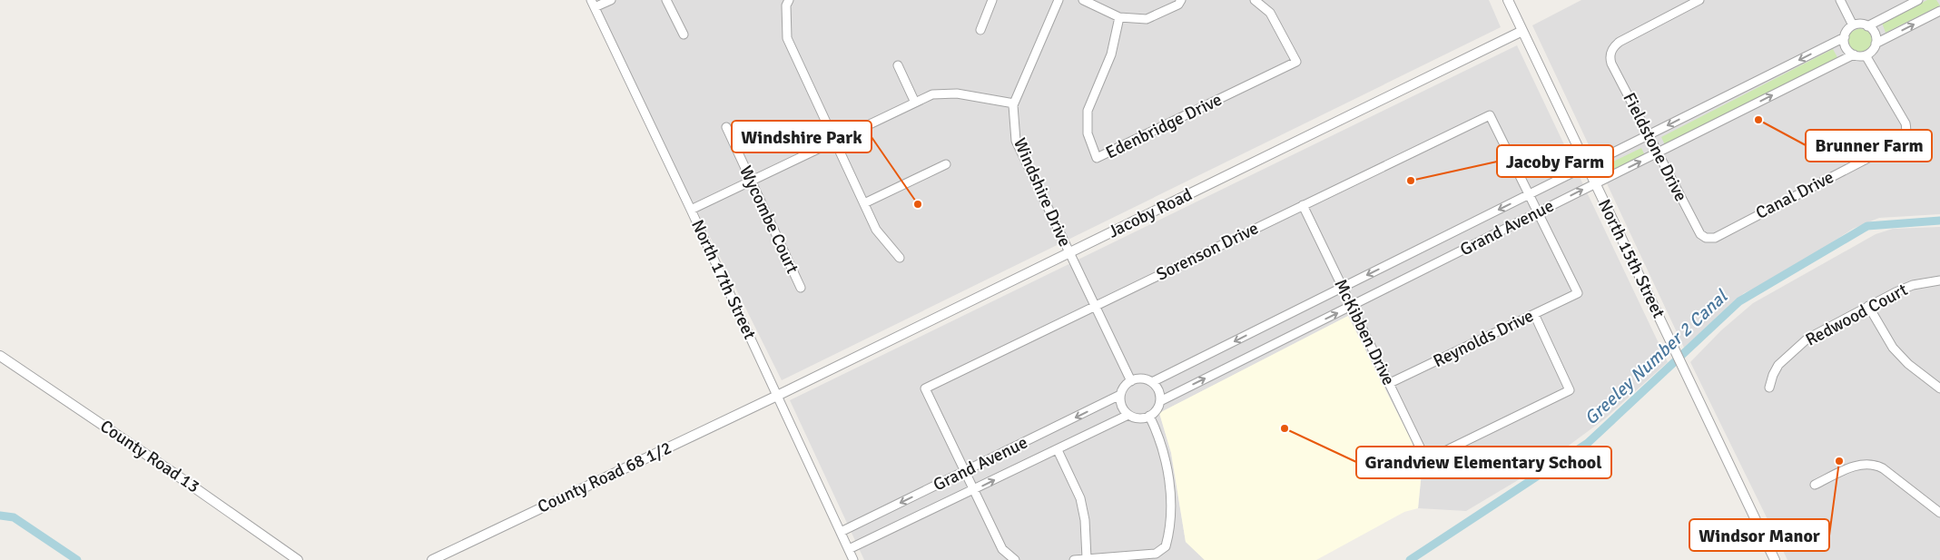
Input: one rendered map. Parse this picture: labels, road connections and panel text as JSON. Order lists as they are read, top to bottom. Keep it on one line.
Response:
{"streets":{"street":["Edenbridge Drive","Fieldstone Drive","Windshire Drive","Canal Drive","Jacoby Road","Wycombe Court","Grand Avenue","Sorenson Drive","North 15th Street","North 17th Street","Redwood Court","McKibben Drive","Reynolds Drive","County Road 13","County Road 68 1/2"]},"crossings":[["Fieldstone Drive","Canal Drive"],["Fieldstone Drive","Grand Avenue"],["Windshire Drive","Jacoby Road"],["Windshire Drive","Grand Avenue"],["Windshire Drive","Sorenson Drive"],["Canal Drive","Grand Avenue"],["Jacoby Road","North 15th Street"],["Jacoby Road","North 17th Street"],["Jacoby Road","County Road 68 1/2"],["Grand Avenue","Sorenson Drive"],["Grand Avenue","North 15th Street"],["Grand Avenue","North 17th Street"],["Grand Avenue","McKibben Drive"],["Grand Avenue","Reynolds Drive"],["Sorenson Drive","McKibben Drive"],["North 17th Street","County Road 68 1/2"],["McKibben Drive","Reynolds Drive"]],"water":["Greeley Number 2 Canal"],"places":["Brunner Farm","Jacoby Farm","Windshire Park","Grandview Elementary School","Windsor Manor"]}
